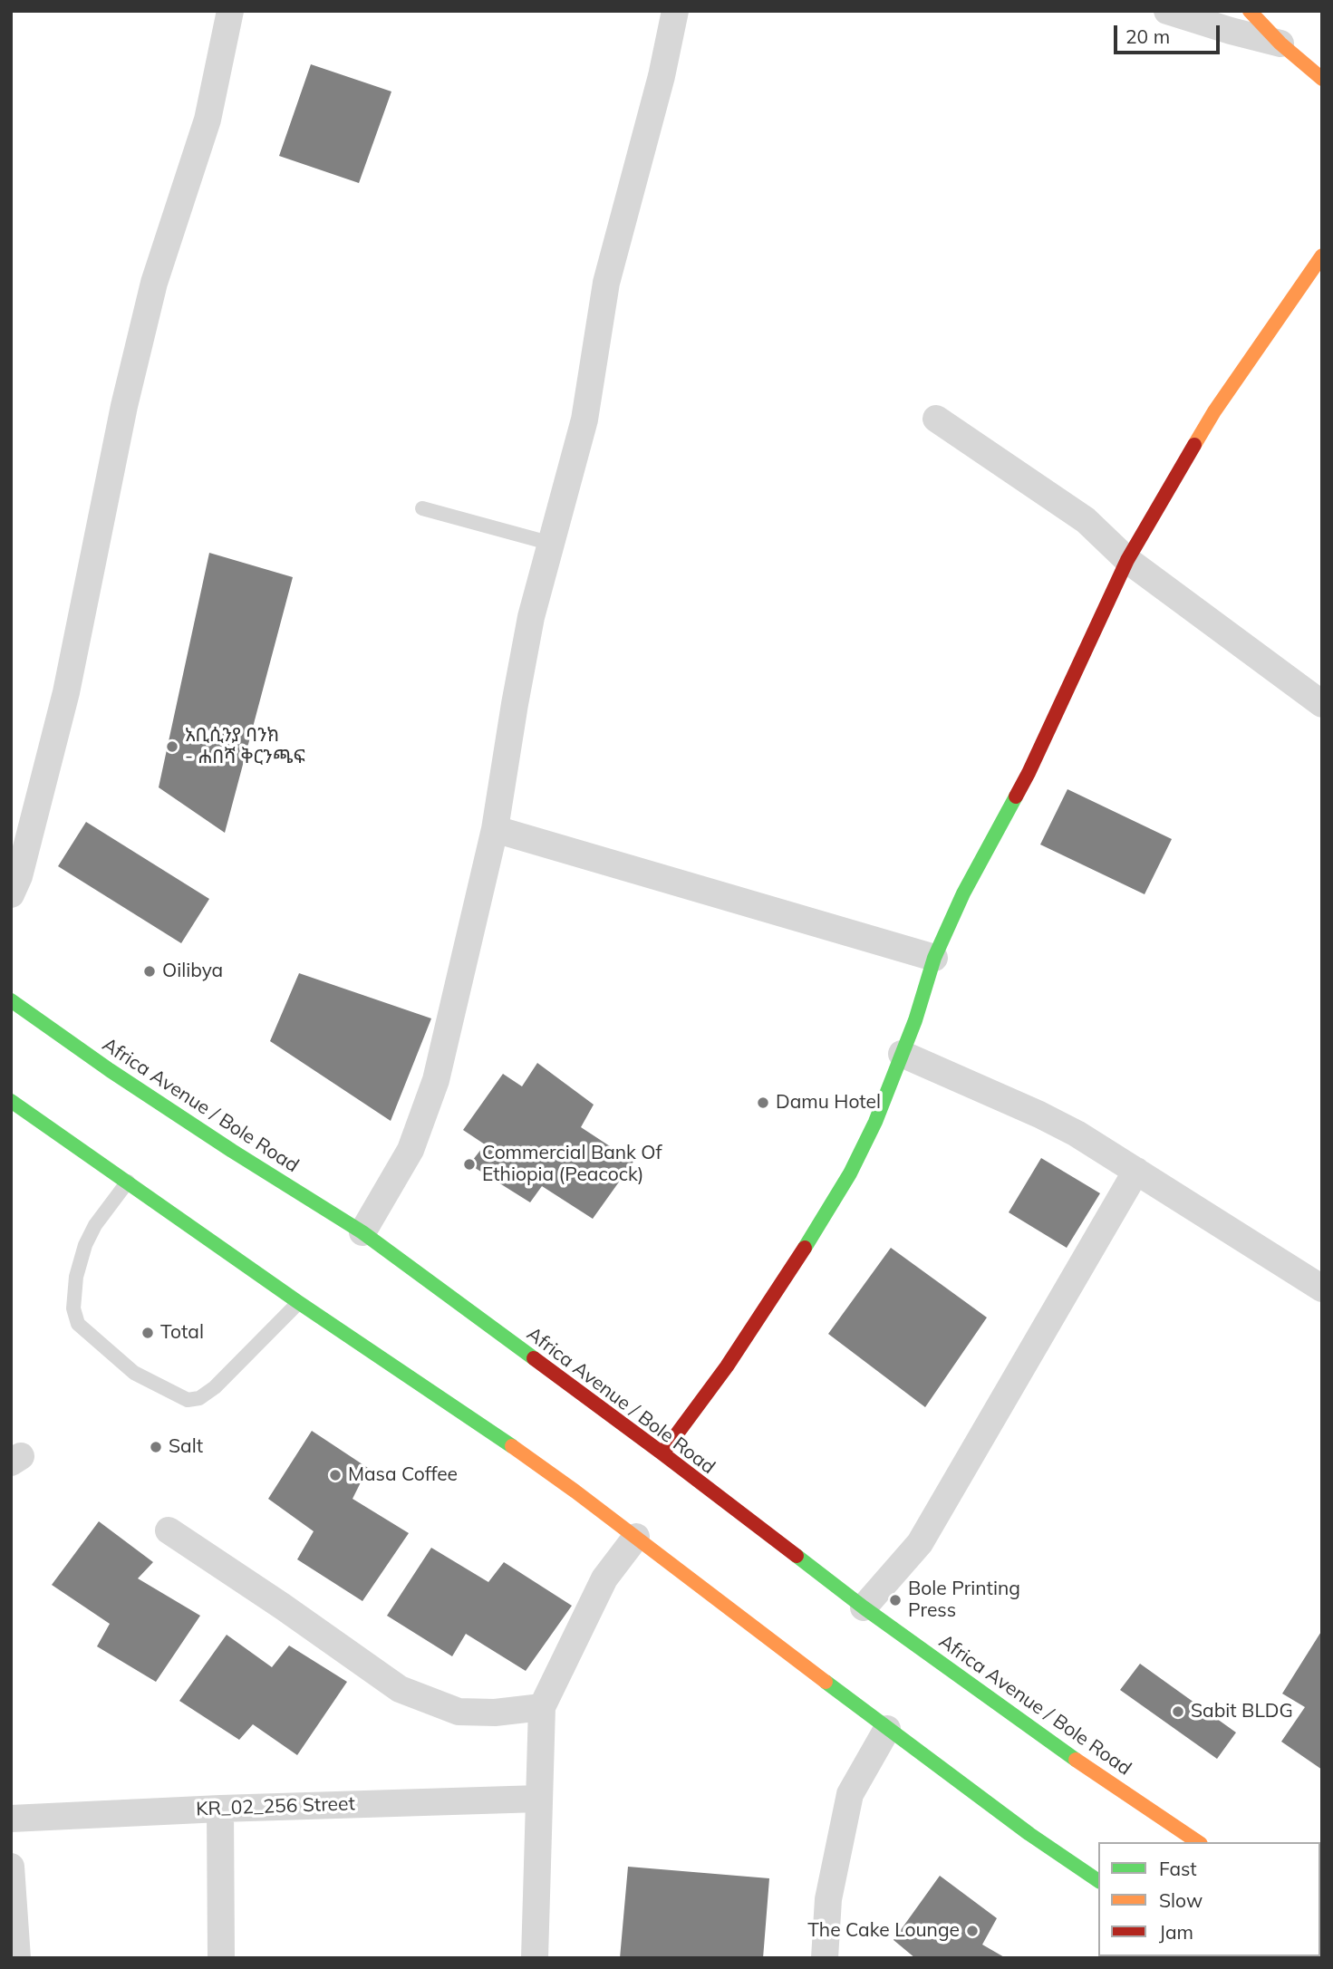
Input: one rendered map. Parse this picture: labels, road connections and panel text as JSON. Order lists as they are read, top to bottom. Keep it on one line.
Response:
{"streets":{"main road":["Africa Avenue / Bole Road"],"street":["KR_02_256 Street"]},"places":["አቢሲንያ ባንክ - ሐበሻ ቅርንጫፍ","Oilibya","Damu Hotel","Commercial Bank Of Ethiopia (Peacock)","Total","Salt","Masa Coffee","Bole Printing Press","Sabit BLDG","The Cake Lounge"],"legend":["Fast","Slow","Jam"],"scale_bar":"20 m"}
